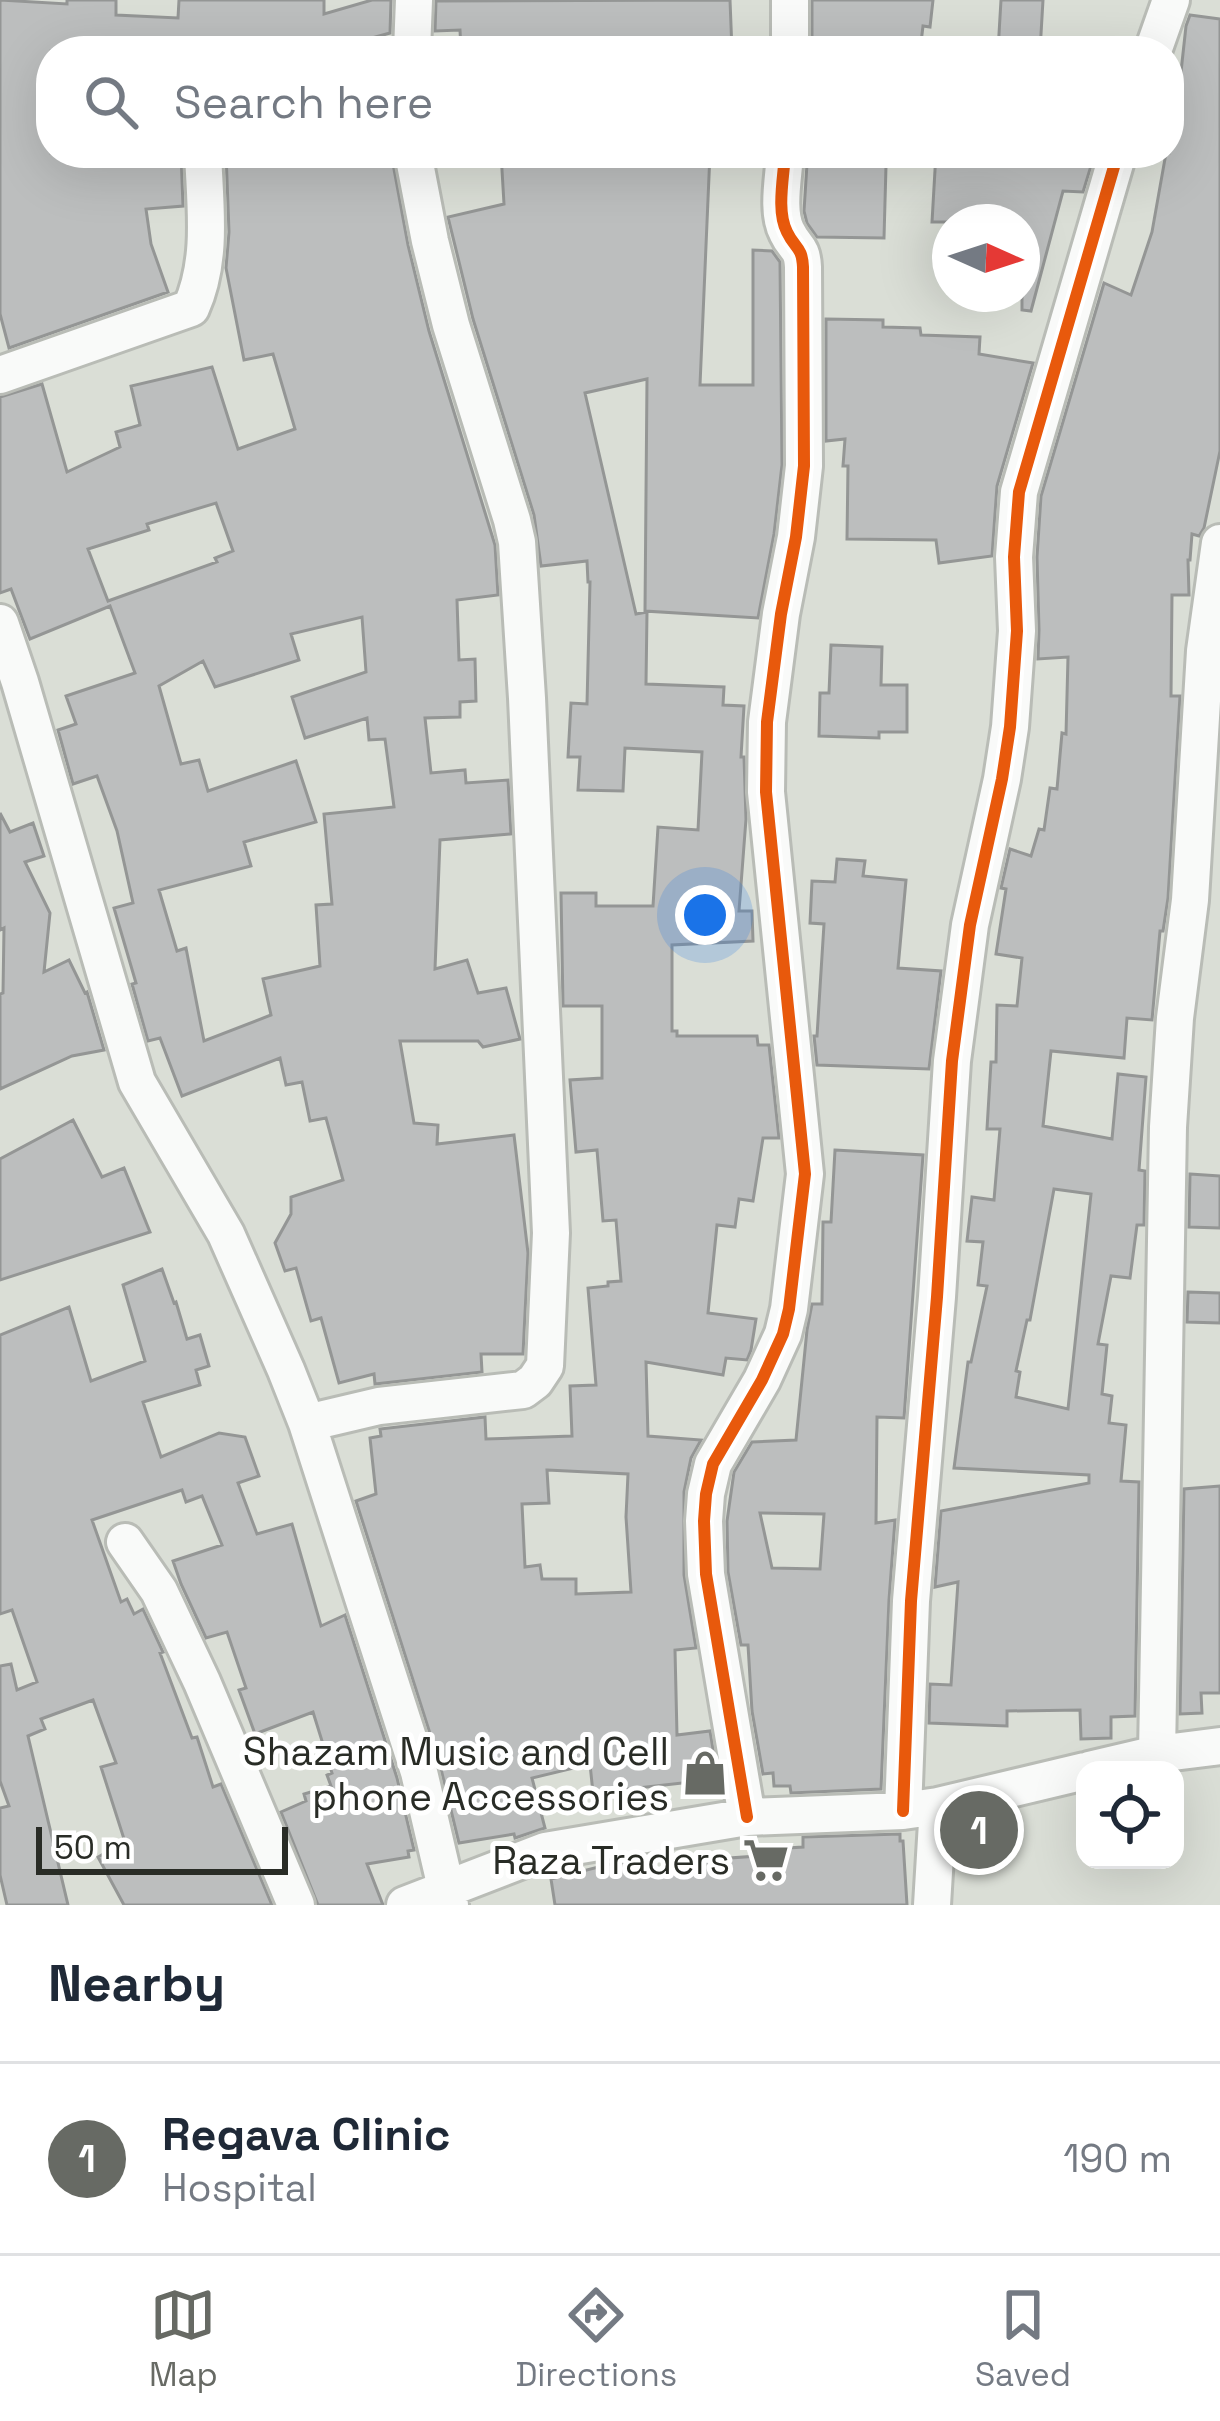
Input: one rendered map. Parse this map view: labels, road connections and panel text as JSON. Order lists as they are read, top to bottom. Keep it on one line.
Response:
{"places":{"shop":["Shazam Music and Cell phone Accessories"],"supermarket":["Raza Traders"]},"scale_bar":"50 m","north":"right","page":{"search":"Search here","pins":"1","scale":"50 m","heading":"Nearby","list":[{"mark":"1","name":"Regava Clinic","note":"Hospital","value":"190 m"}],"nav":["Map","Directions","Saved"]}}
